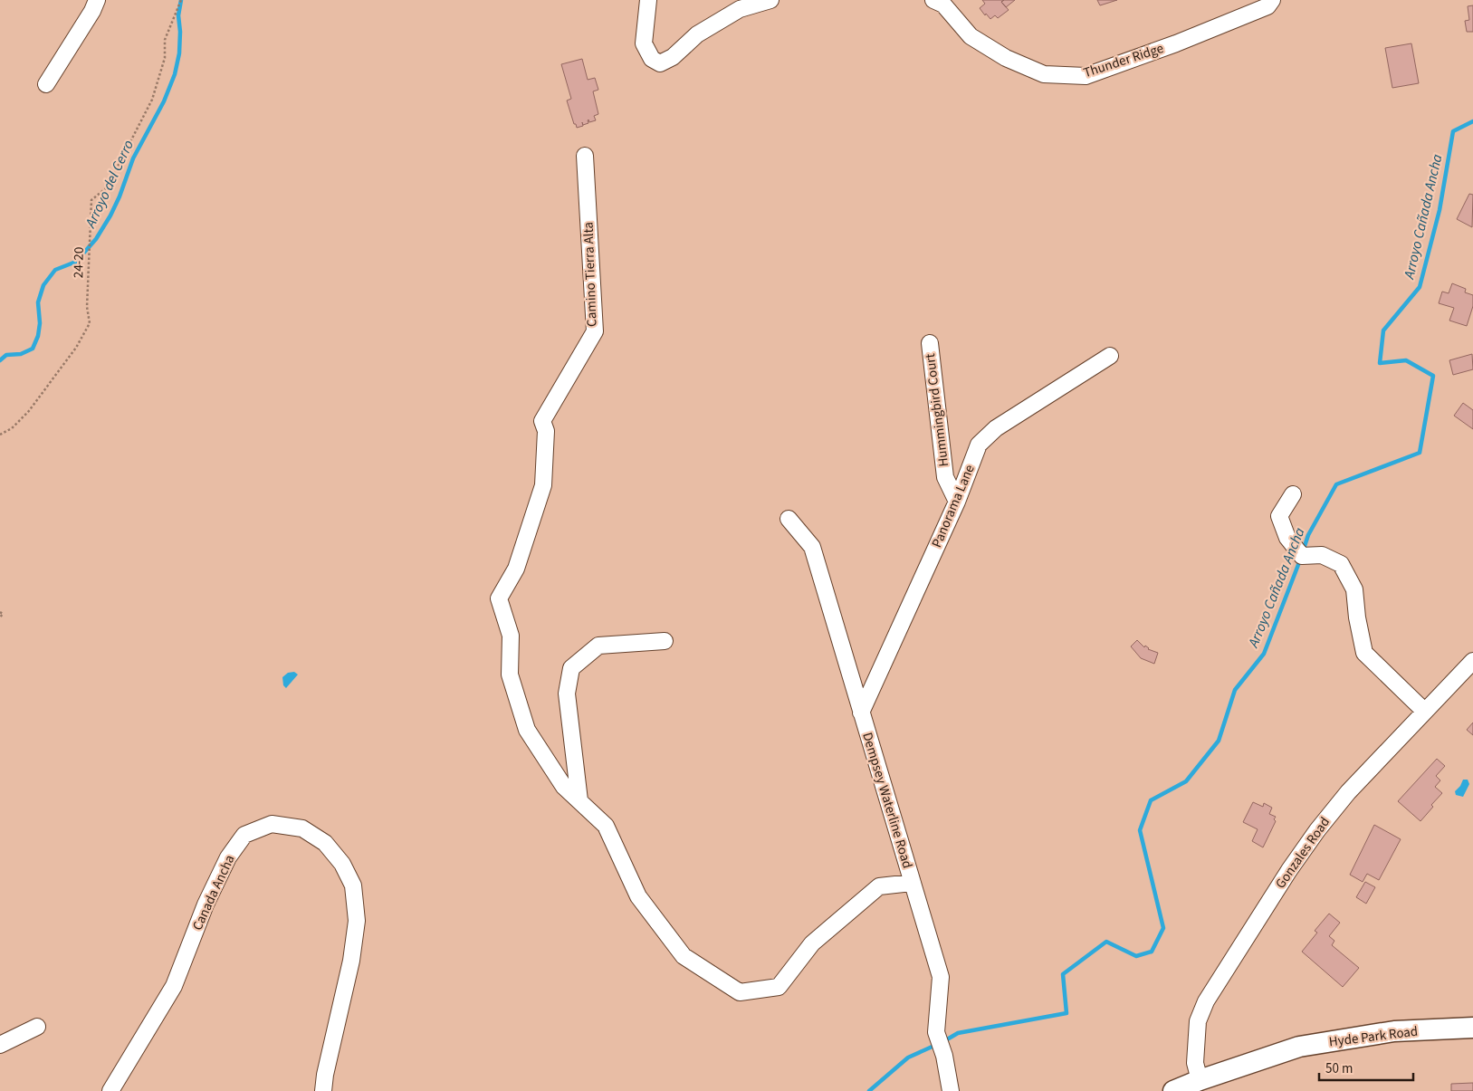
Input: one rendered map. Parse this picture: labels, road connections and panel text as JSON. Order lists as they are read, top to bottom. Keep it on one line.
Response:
{"streets":{"main road":["Hyde Park Road"],"street":["Thunder Ridge","Camino Tierra Alta","Hummingbird Court","Panorama Lane","Dempsey Waterline Road","Gonzales Road","Canada Ancha"],"path":["24-20"]},"crossings":[["Camino Tierra Alta","Dempsey Waterline Road"],["Hummingbird Court","Panorama Lane"],["Panorama Lane","Dempsey Waterline Road"],["Gonzales Road","Hyde Park Road"]],"water":["Arroyo del Cerro","Arroyo Cañada Ancha"],"scale_bar":"50 m"}
